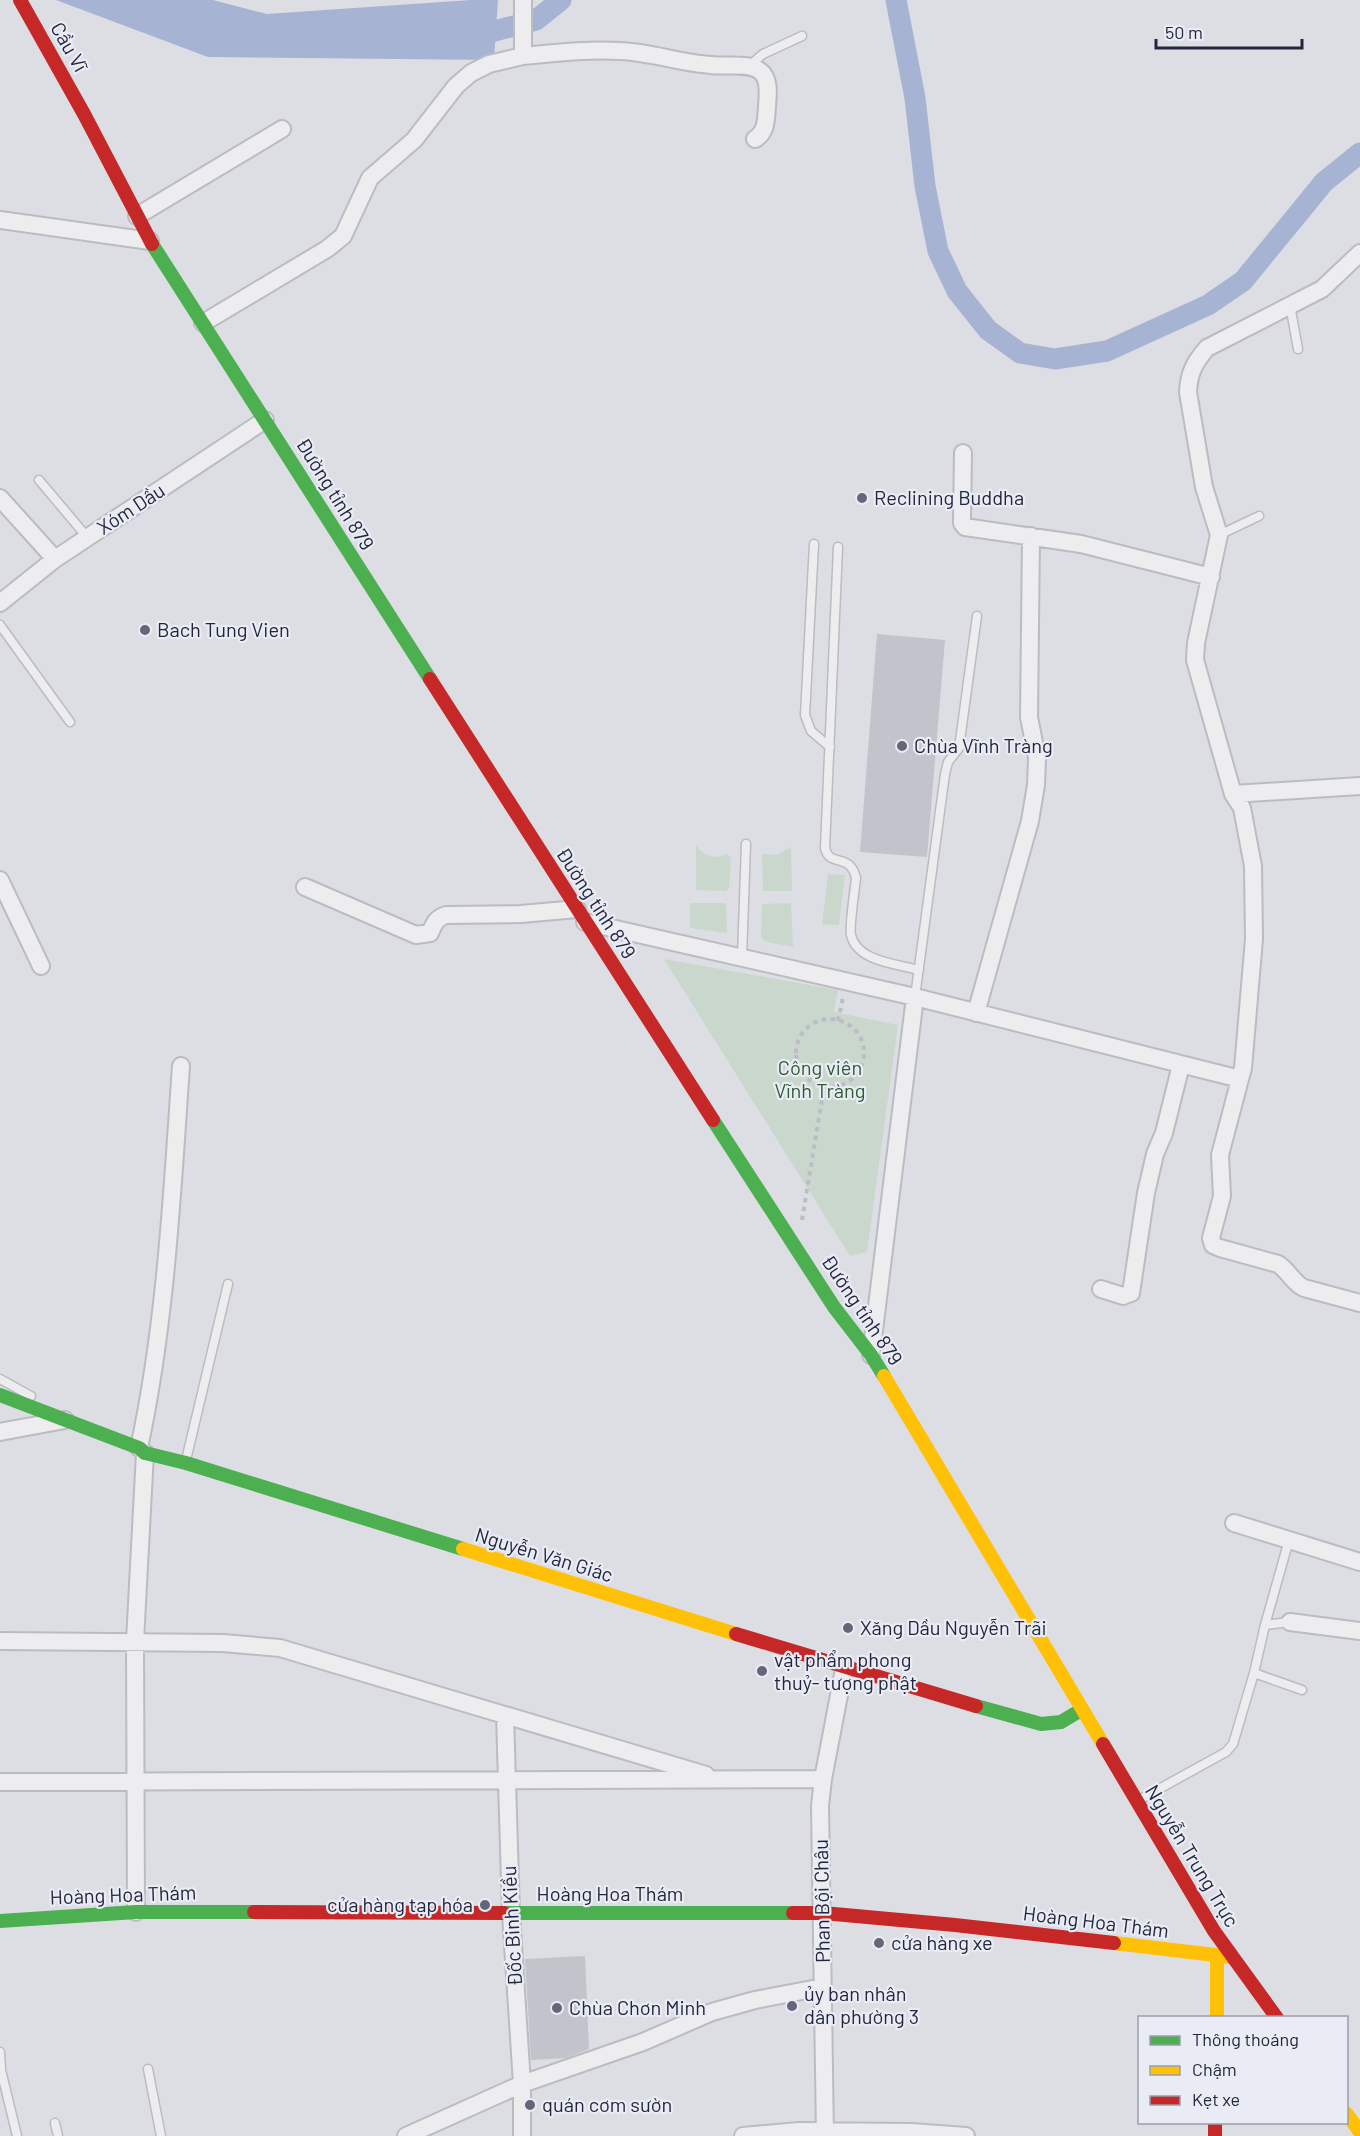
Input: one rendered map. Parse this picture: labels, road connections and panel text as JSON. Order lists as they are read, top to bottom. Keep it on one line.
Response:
{"streets":{"main road":["Cầu Vĩ","Đường tỉnh 879","Nguyễn Văn Giác","Nguyễn Trung Trực","Hoàng Hoa Thám"],"street":["Xóm Dầu","Phan Bội Châu","Đốc Binh Kiều"]},"crossings":[["Cầu Vĩ","Đường tỉnh 879"],["Đường tỉnh 879","Xóm Dầu"],["Đường tỉnh 879","Nguyễn Văn Giác"],["Đường tỉnh 879","Nguyễn Trung Trực"],["Nguyễn Văn Giác","Nguyễn Trung Trực"],["Nguyễn Văn Giác","Phan Bội Châu"],["Nguyễn Trung Trực","Hoàng Hoa Thám"],["Hoàng Hoa Thám","Phan Bội Châu"],["Hoàng Hoa Thám","Đốc Binh Kiều"]],"parks":["Công viên Vĩnh Tràng"],"places":["Reclining Buddha","Bach Tung Vien","Chùa Vĩnh Tràng","Xăng Dầu Nguyễn Trãi","vật phẩm phong thuỷ- tượng phật","cửa hàng tạp hóa","cửa hàng xe","ủy ban nhân dân phường 3","Chùa Chơn Minh","quán cơm sườn"],"legend":["Thông thoáng","Chậm","Kẹt xe"],"scale_bar":"50 m"}
